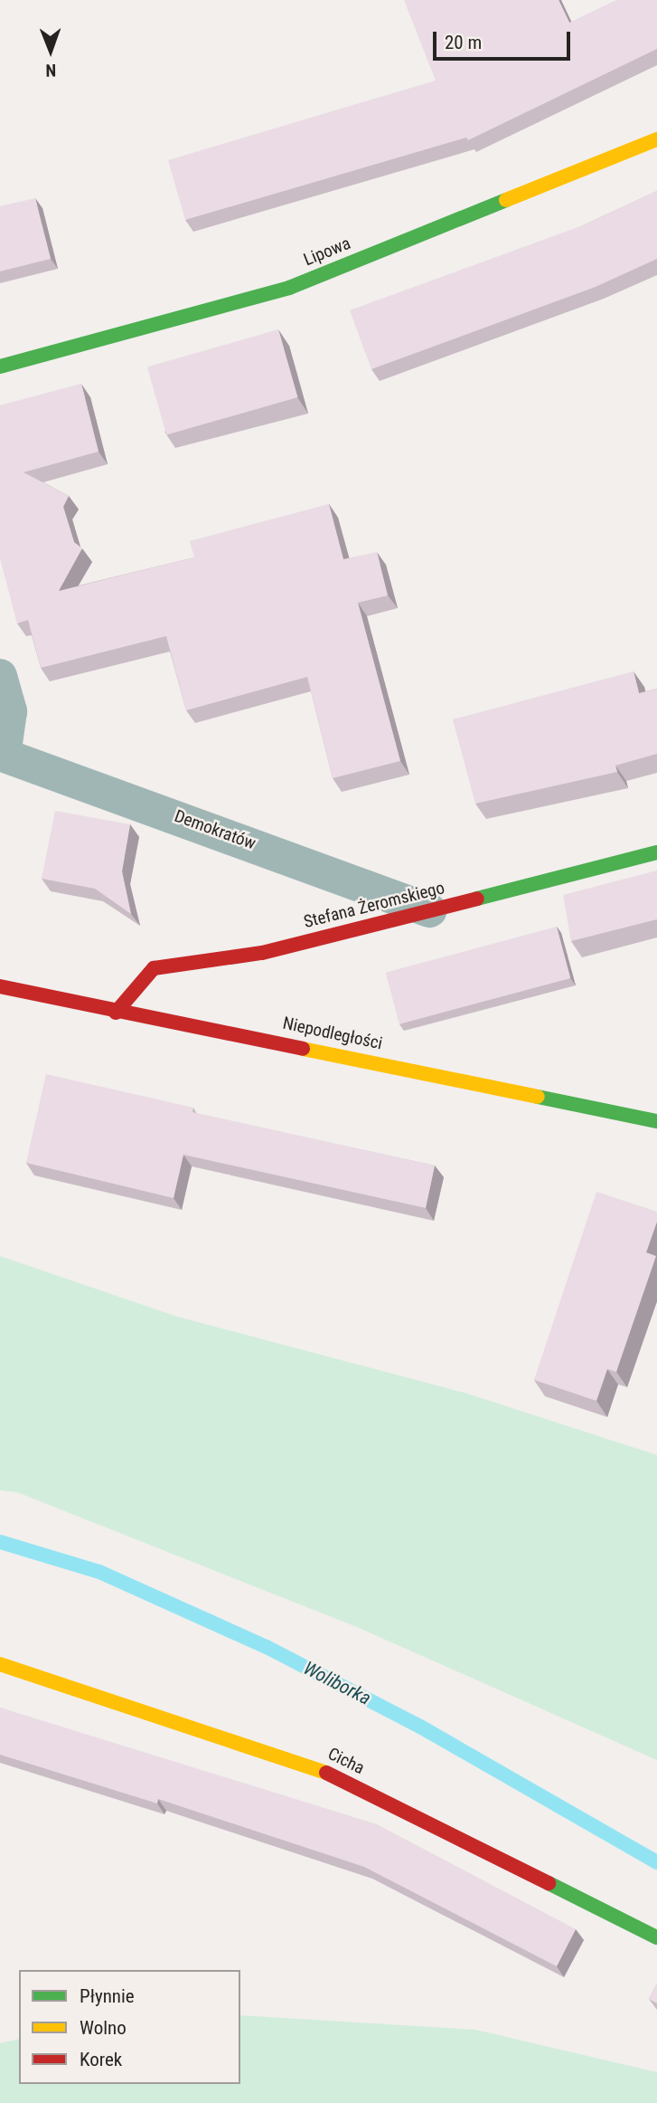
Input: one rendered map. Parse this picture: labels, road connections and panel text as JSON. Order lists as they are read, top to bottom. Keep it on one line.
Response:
{"streets":{"street":["Lipowa","Demokratów","Stefana Żeromskiego","Niepodległości","Cicha"]},"crossings":[["Demokratów","Stefana Żeromskiego"],["Stefana Żeromskiego","Niepodległości"]],"water":["Woliborka"],"legend":["Płynnie","Wolno","Korek"],"scale_bar":"20 m","north":"bottom"}
